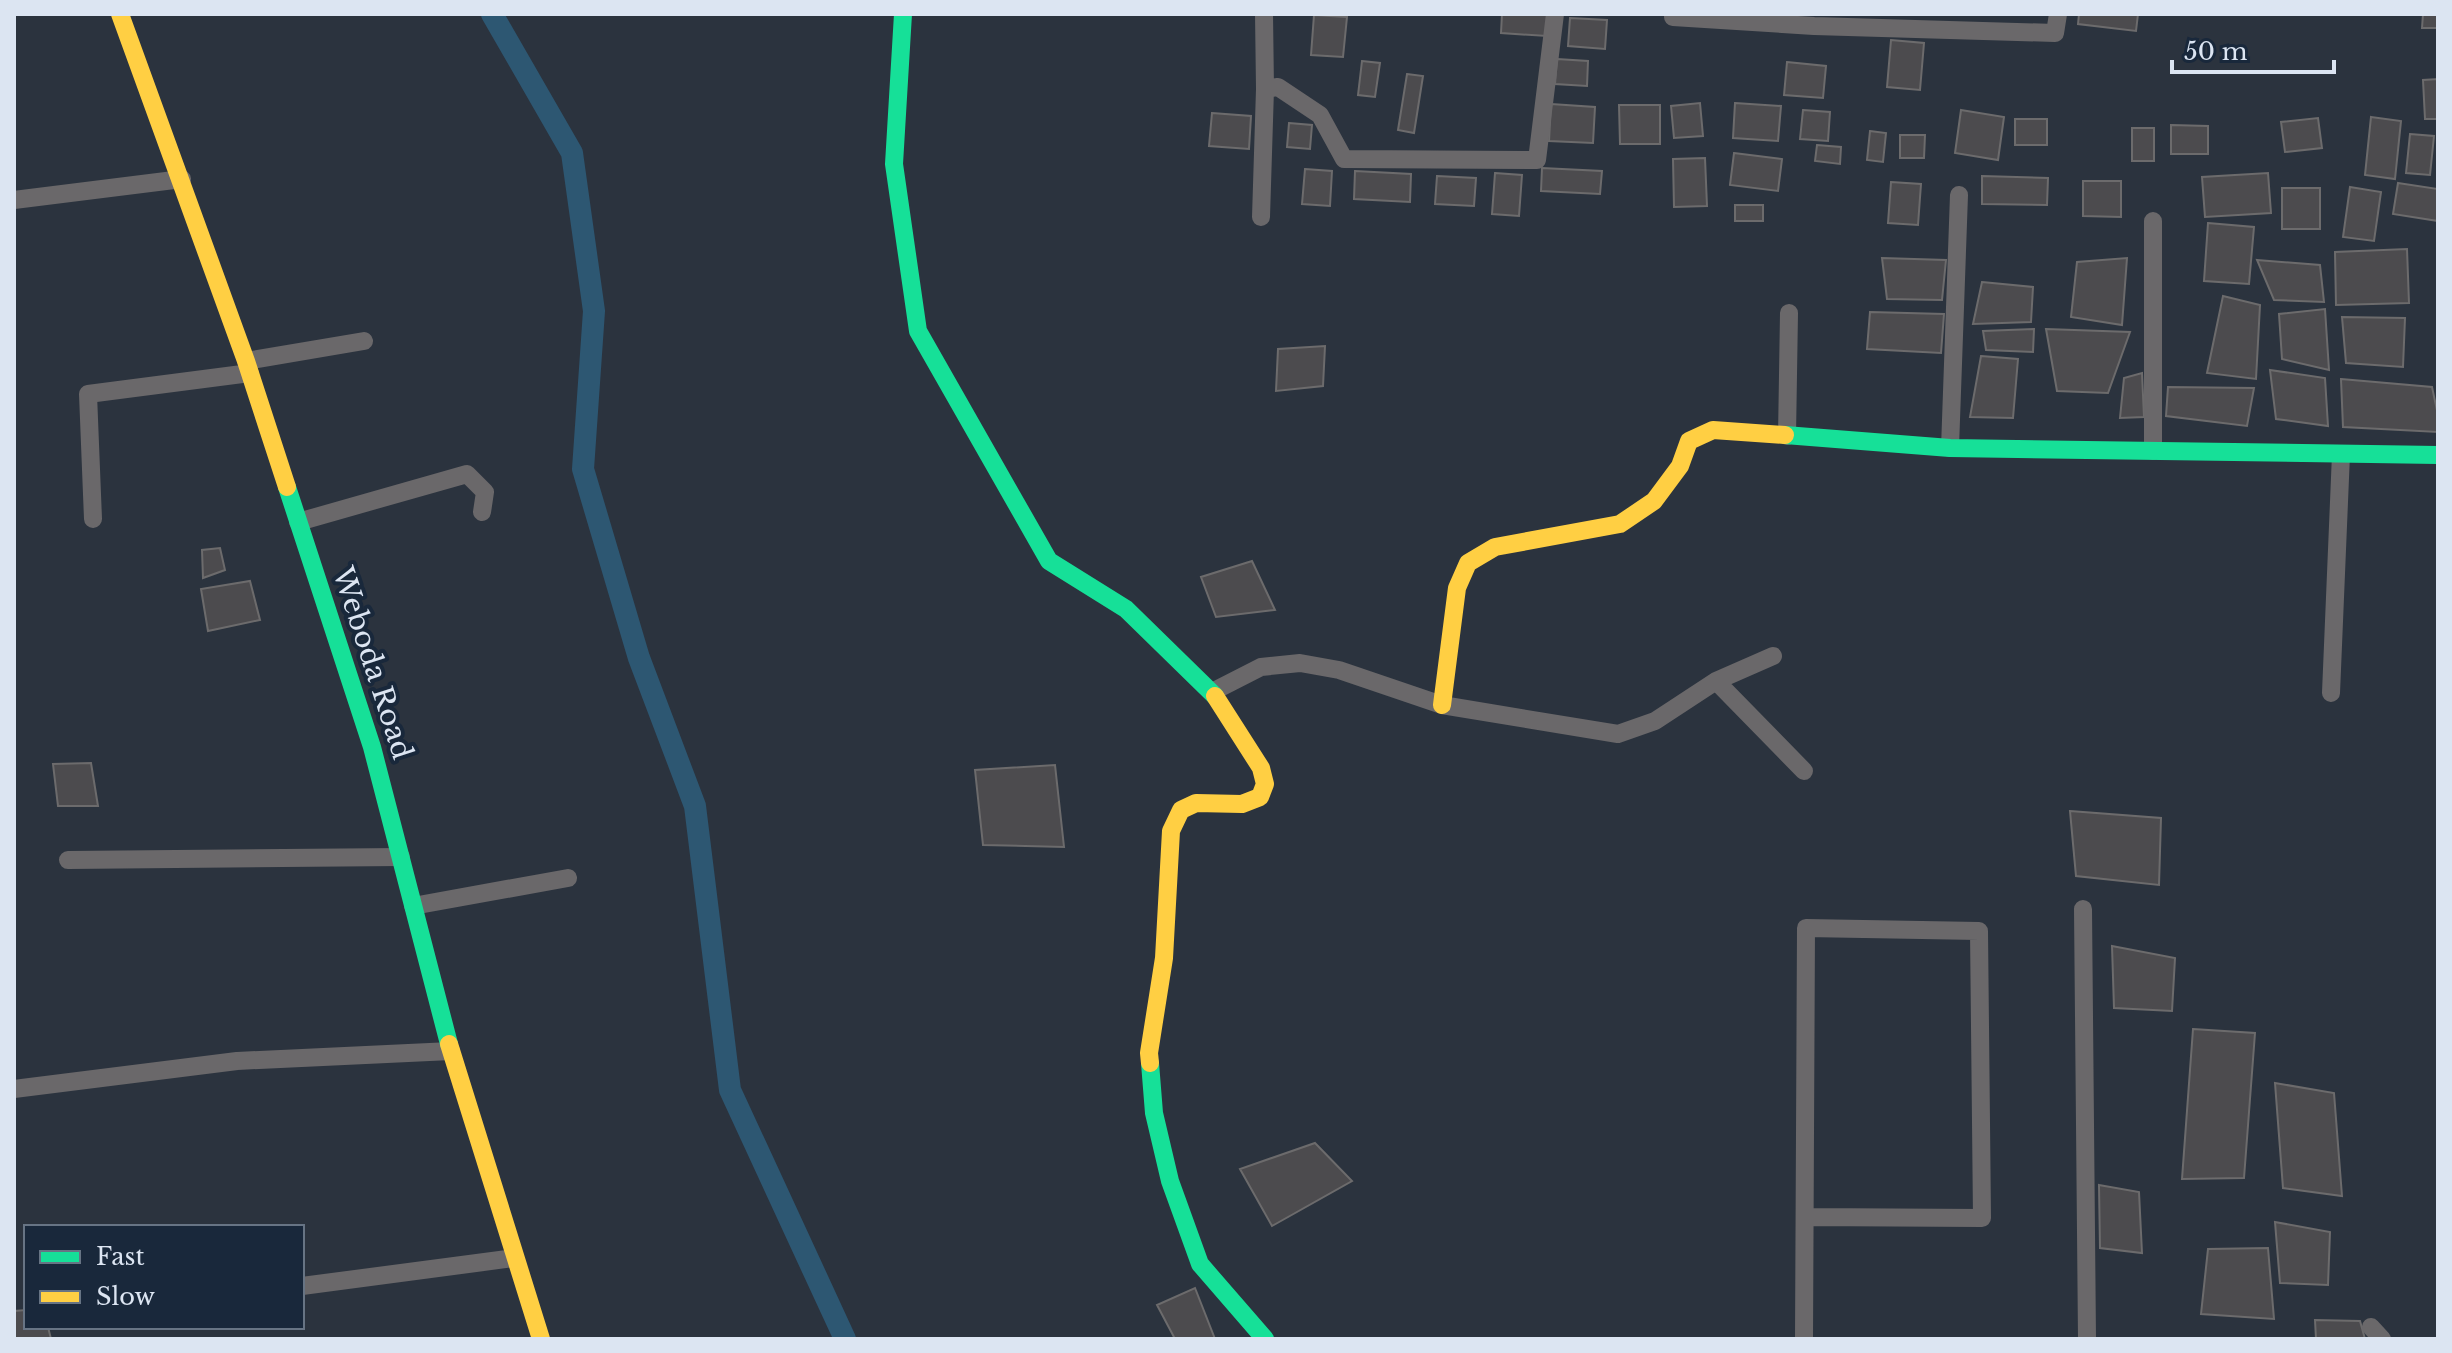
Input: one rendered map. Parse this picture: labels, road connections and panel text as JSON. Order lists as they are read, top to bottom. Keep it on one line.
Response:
{"streets":{"street":["Weboda Road"]},"legend":["Fast","Slow"],"scale_bar":"50 m"}
